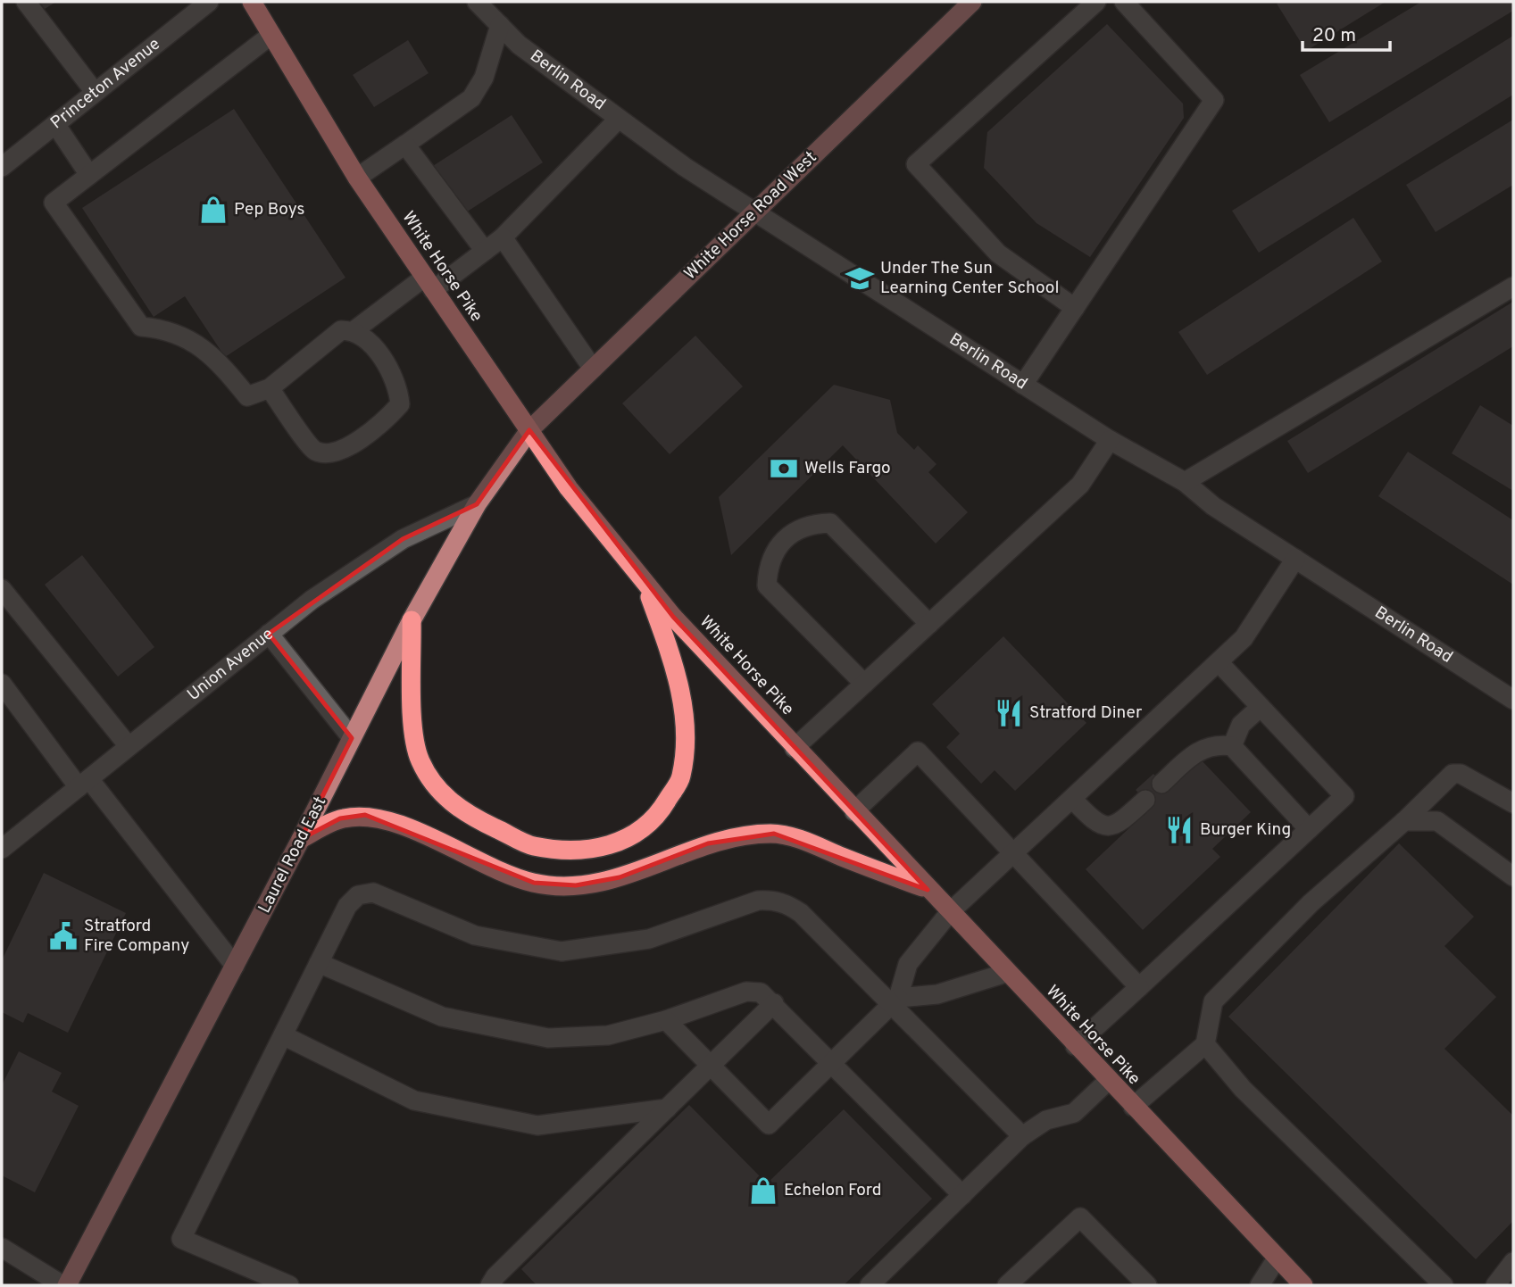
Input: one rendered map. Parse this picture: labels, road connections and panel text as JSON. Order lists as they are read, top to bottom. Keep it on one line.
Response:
{"streets":{"highway":["White Horse Pike"],"main road":["White Horse Road West","Laurel Road East"],"street":["Berlin Road","Princeton Avenue","Union Avenue"]},"crossings":[["Berlin Road","White Horse Road West"],["White Horse Road West","White Horse Pike"],["White Horse Road West","Laurel Road East"],["White Horse Pike","Laurel Road East"],["Union Avenue","Laurel Road East"]],"places":{"shop":["Pep Boys","Echelon Ford"],"school or university":["Under The Sun Learning Center School"],"bank":["Wells Fargo"],"restaurant":["Stratford Diner","Burger King"],"public building":["Stratford Fire Company"]},"scale_bar":"20 m"}
